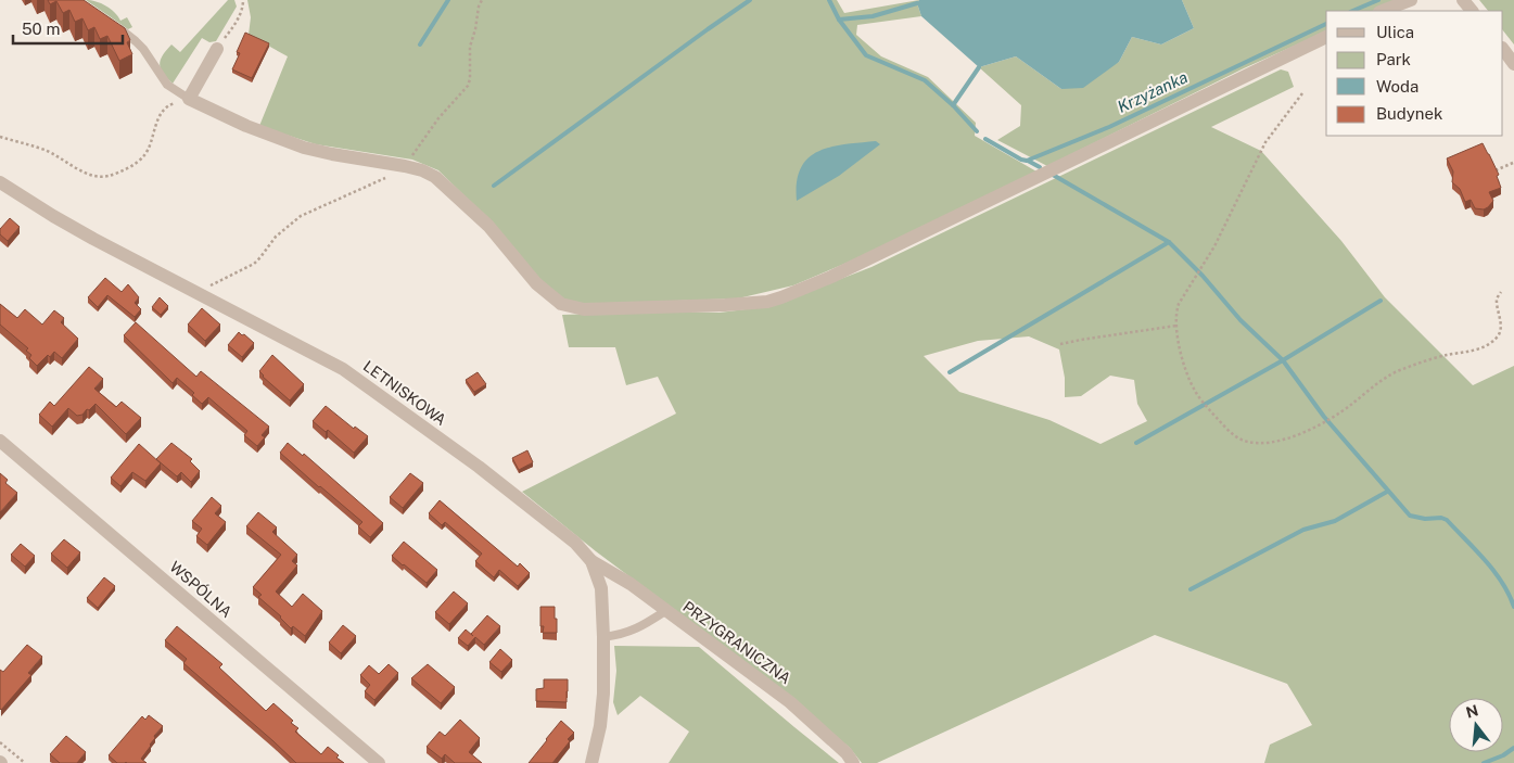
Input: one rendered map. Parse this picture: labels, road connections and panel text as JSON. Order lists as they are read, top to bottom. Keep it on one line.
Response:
{"streets":{"street":["LETNISKOWA","WSPÓLNA","PRZYGRANICZNA"]},"crossings":[["LETNISKOWA","PRZYGRANICZNA"]],"water":["Krzyżanka"],"legend":["Ulica","Park","Woda","Budynek"],"scale_bar":"50 m","north":"top"}
